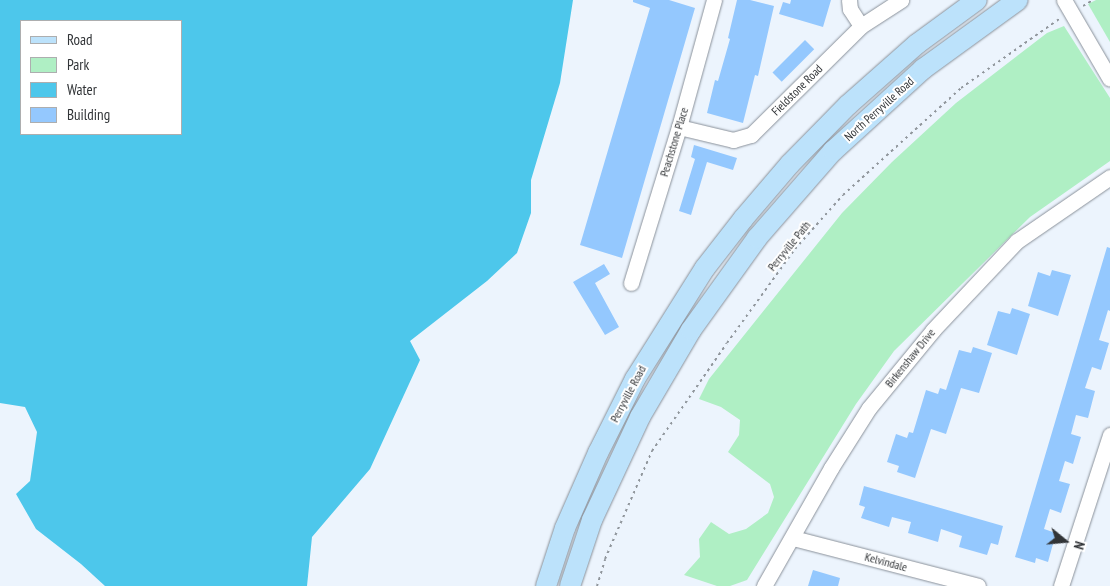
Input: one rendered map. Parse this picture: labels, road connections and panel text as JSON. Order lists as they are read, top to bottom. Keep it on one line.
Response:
{"streets":{"main road":["North Perryville Road","Perryville Road"],"street":["Fieldstone Road","Peachstone Place","Birkenshaw Drive","Kelvindale"],"path":["Perryville Path"]},"crossings":[["Fieldstone Road","Peachstone Place"],["North Perryville Road","Perryville Road"],["Birkenshaw Drive","Kelvindale"]],"legend":["Road","Park","Water","Building"],"north":"right"}
